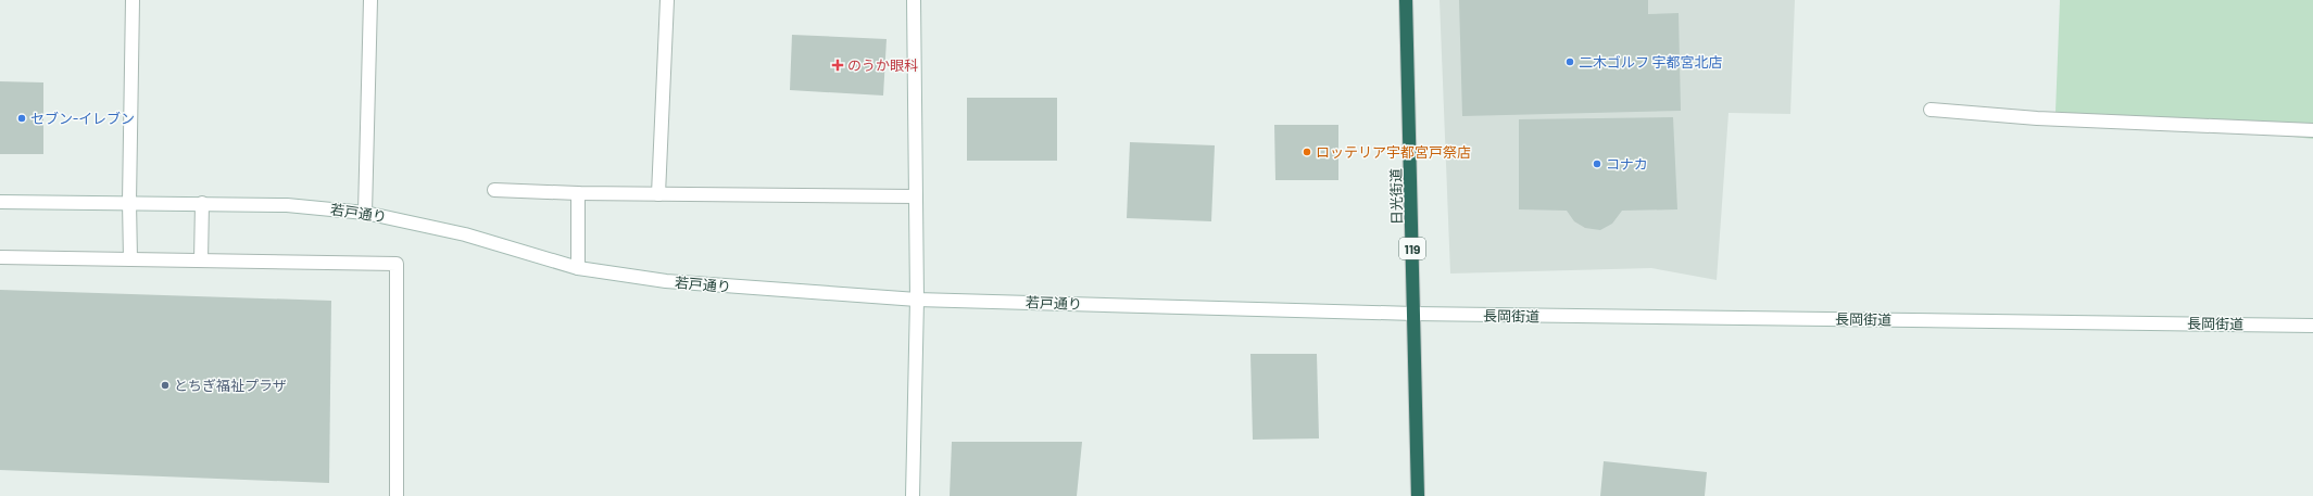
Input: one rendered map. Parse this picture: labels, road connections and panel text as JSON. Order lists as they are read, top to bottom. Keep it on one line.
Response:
{"streets":{"highway":["日光街道","119"],"street":["若戸通り","長岡街道"]},"crossings":[["日光街道","若戸通り"],["日光街道","長岡街道"],["若戸通り","長岡街道"]],"places":{"other":["二木ゴルフ 宇都宮北店","セブン-イレブン","ロッテリア宇都宮戸祭店","コナカ","とちぎ福祉プラザ"],"health":["のうか眼科"]}}
